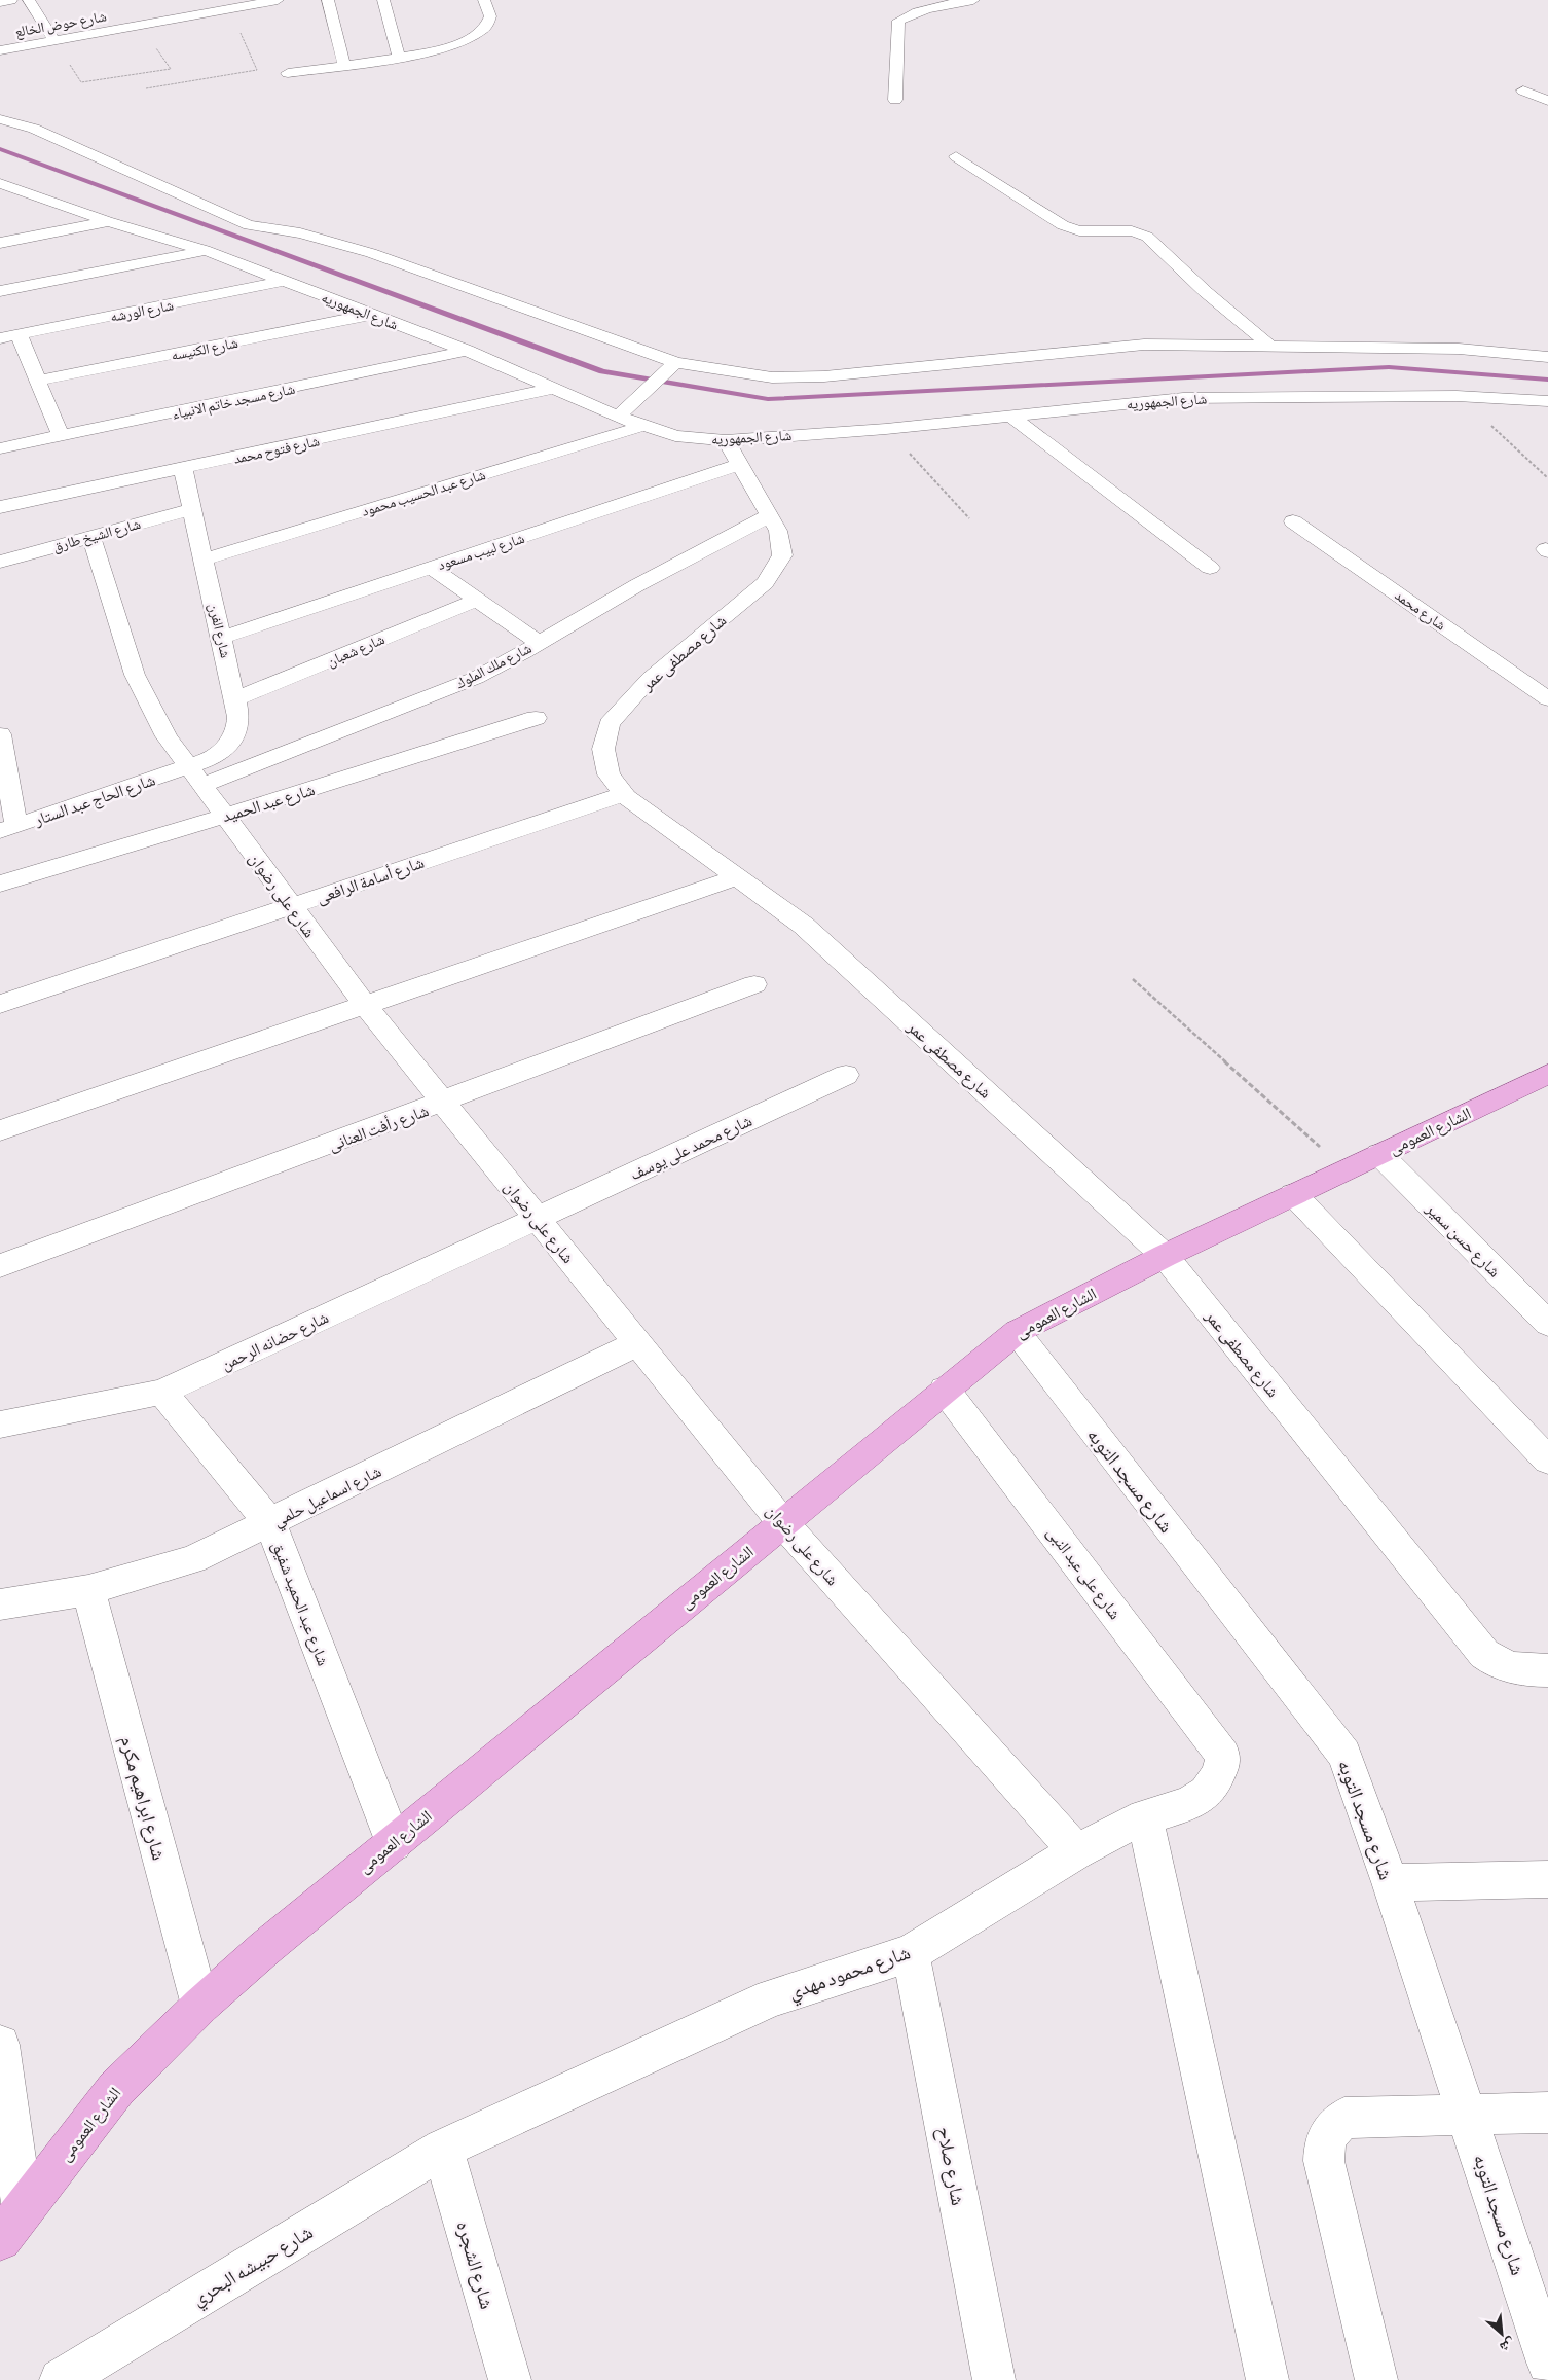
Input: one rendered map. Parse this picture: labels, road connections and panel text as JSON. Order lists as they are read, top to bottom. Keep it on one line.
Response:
{"streets":{"main road":["الشارع العمومى"],"street":["شارع حوض الخالع","شارع الورشه","شارع الجمهوريه","شارع الكنيسه","شارع مسجد خاتم الانبياء","شارع فتوح محمد","شارع عبد الحسيب محمود","شارع الشيخ طارق","شارع لبيب مسعود","شارع محمد","شارع الفرن","شارع شعبان","شارع مصطفى عمر","شارع ملك الملوك","شارع الحاج عبد الستار","شارع عبد الحميد","شارع أسامة الرافعى","شارع على رضوان","شارع رأفت العنانى","شارع محمد على يوسف","شارع حسن سمير","شارع حضانه الرحمن","شارع مسجد التوبه","شارع اسماعيل حلمي","شارع على عبد النبى","شارع عبد الحميد شفيق","شارع ابراهيم مكرم","شارع محمود مهدي","شارع صلاح","شارع حبيشه البحري","شارع الشجره"]},"crossings":[["شارع الورشه","شارع الجمهوريه"],["شارع الجمهوريه","شارع الكنيسه"],["شارع الجمهوريه","شارع مسجد خاتم الانبياء"],["شارع الجمهوريه","شارع فتوح محمد"],["شارع الجمهوريه","شارع عبد الحسيب محمود"],["شارع الجمهوريه","شارع مصطفى عمر"],["شارع فتوح محمد","شارع الفرن"],["شارع عبد الحسيب محمود","شارع الفرن"],["شارع الشيخ طارق","شارع الفرن"],["شارع الشيخ طارق","شارع على رضوان"],["شارع لبيب مسعود","شارع الفرن"],["شارع لبيب مسعود","شارع مصطفى عمر"],["شارع الفرن","شارع شعبان"],["شارع الفرن","شارع ملك الملوك"],["شارع الفرن","شارع الحاج عبد الستار"],["شارع الفرن","شارع على رضوان"],["شارع مصطفى عمر","شارع ملك الملوك"],["شارع مصطفى عمر","شارع أسامة الرافعى"],["شارع مصطفى عمر","الشارع العمومى"],["شارع ملك الملوك","شارع الحاج عبد الستار"],["شارع ملك الملوك","شارع على رضوان"],["شارع الحاج عبد الستار","شارع على رضوان"],["شارع عبد الحميد","شارع على رضوان"],["شارع أسامة الرافعى","شارع على رضوان"],["شارع على رضوان","شارع رأفت العنانى"],["شارع على رضوان","الشارع العمومى"],["شارع على رضوان","شارع محمد على يوسف"],["شارع على رضوان","شارع حضانه الرحمن"],["شارع على رضوان","شارع اسماعيل حلمي"],["شارع على رضوان","شارع محمود مهدي"],["الشارع العمومى","شارع حسن سمير"],["الشارع العمومى","شارع مسجد التوبه"],["الشارع العمومى","شارع على عبد النبى"],["الشارع العمومى","شارع عبد الحميد شفيق"],["الشارع العمومى","شارع ابراهيم مكرم"],["شارع محمد على يوسف","شارع حضانه الرحمن"],["شارع حضانه الرحمن","شارع عبد الحميد شفيق"],["شارع اسماعيل حلمي","شارع عبد الحميد شفيق"],["شارع اسماعيل حلمي","شارع ابراهيم مكرم"],["شارع على عبد النبى","شارع محمود مهدي"],["شارع محمود مهدي","شارع صلاح"],["شارع محمود مهدي","شارع حبيشه البحري"],["شارع محمود مهدي","شارع الشجره"],["شارع حبيشه البحري","شارع الشجره"]],"north":"bottom right"}
